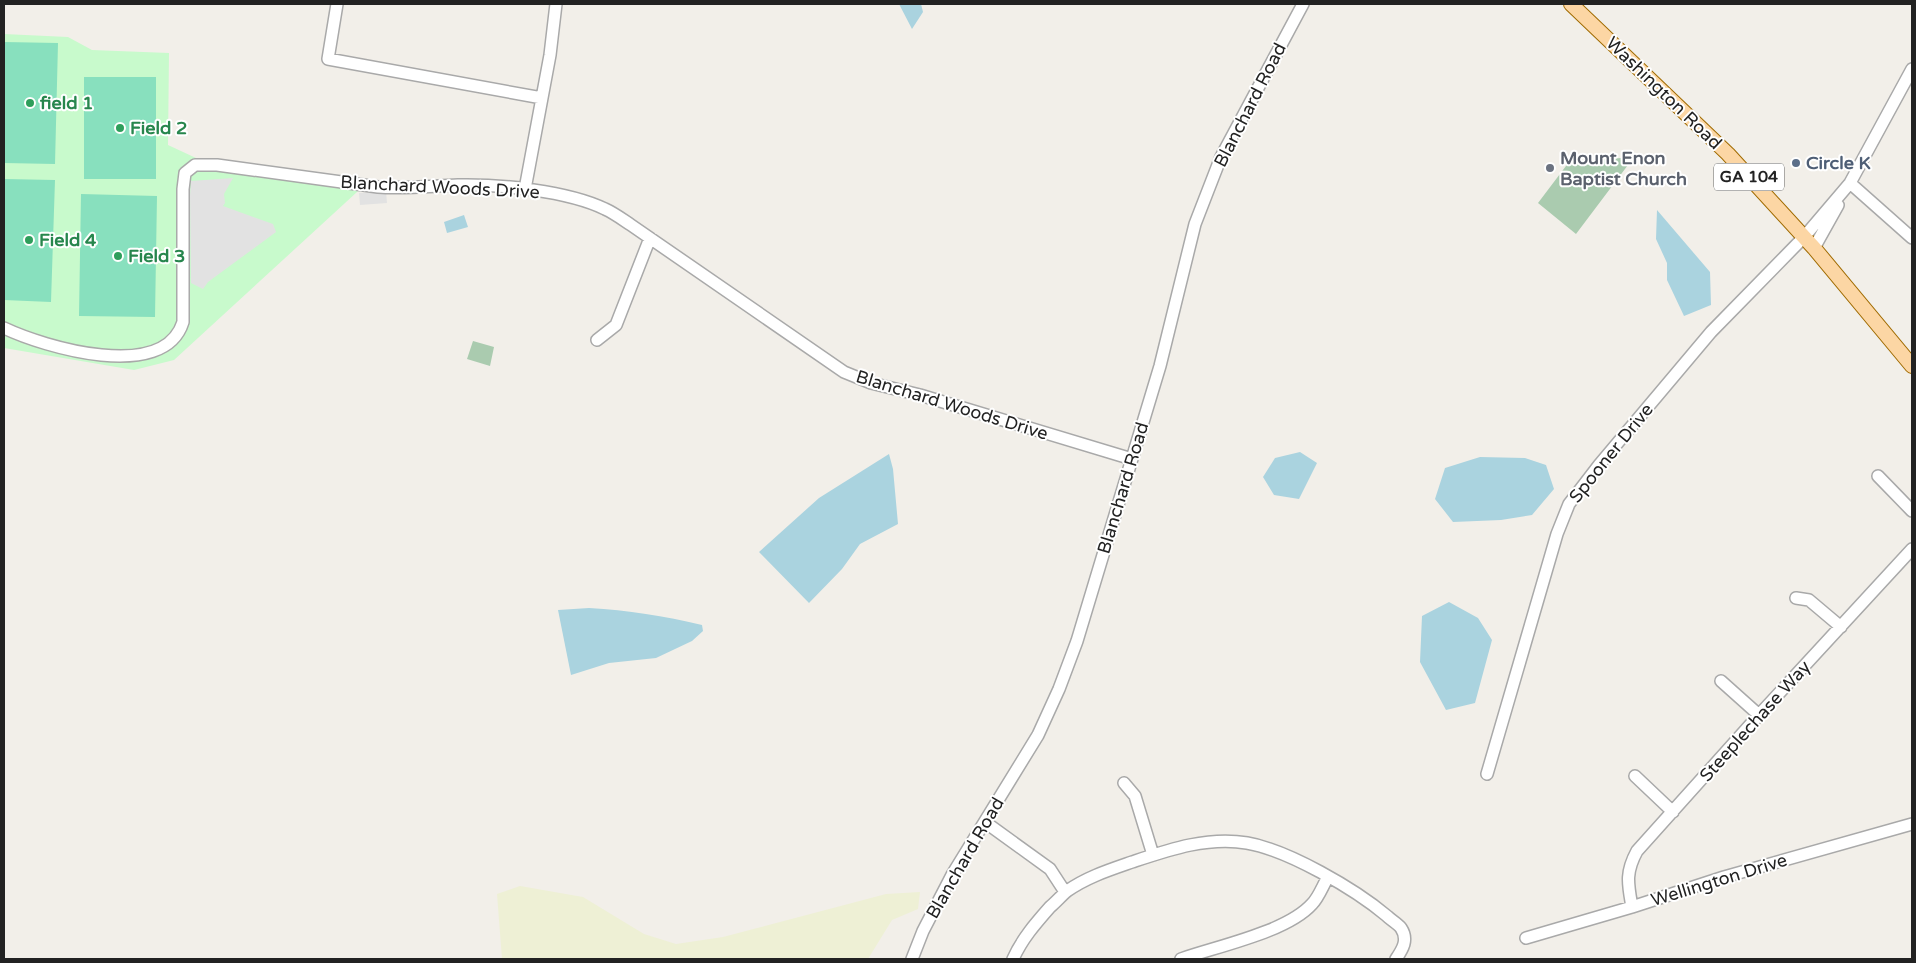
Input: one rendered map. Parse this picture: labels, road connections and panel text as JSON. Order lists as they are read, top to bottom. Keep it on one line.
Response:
{"streets":{"main road":["Washington Road","GA 104"],"street":["Blanchard Road","Blanchard Woods Drive","Spooner Drive","Steeplechase Way","Wellington Drive"]},"crossings":[["Washington Road","Spooner Drive"],["Blanchard Road","Blanchard Woods Drive"],["Steeplechase Way","Wellington Drive"]],"places":["field 1","Field 2","Circle K","Mount Enon Baptist Church","Field 4","Field 3"]}
